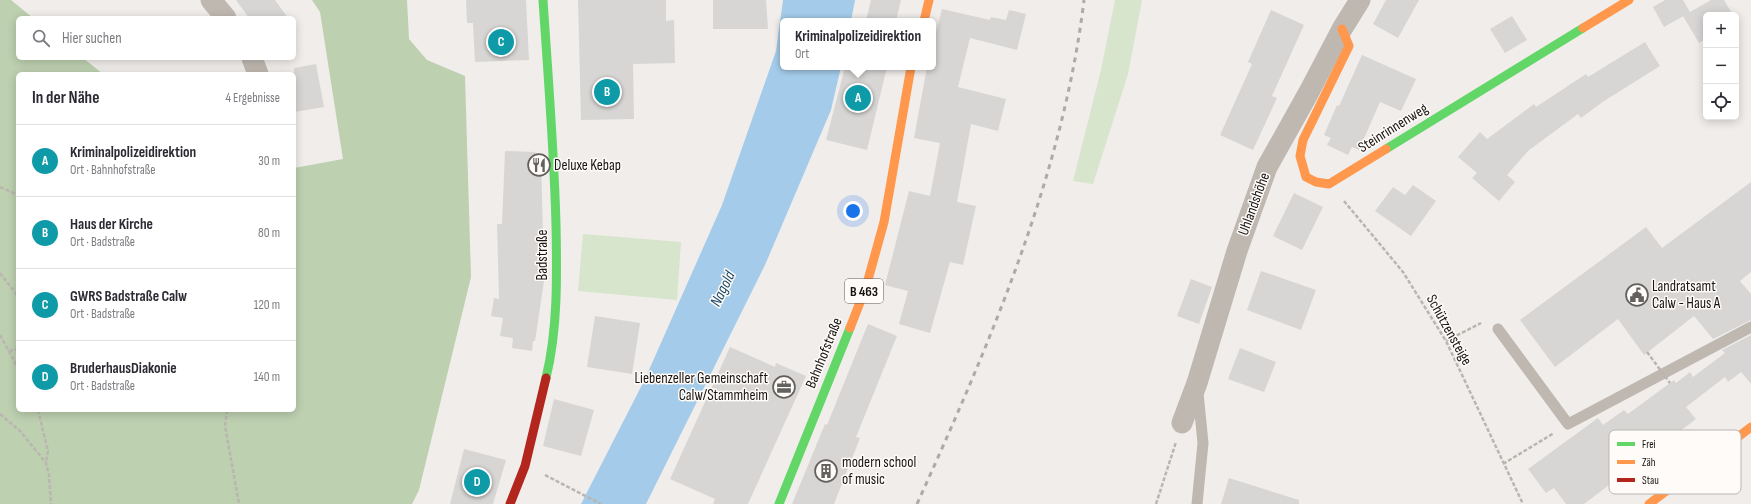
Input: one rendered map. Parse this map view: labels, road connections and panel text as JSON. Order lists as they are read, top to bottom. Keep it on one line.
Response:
{"streets":{"street":["Steinrinnenweg","Uhlandshöhe","Badstraße","B 463","Bahnhofstraße"],"path":["Schützensteige"]},"crossings":[["Steinrinnenweg","Schützensteige"]],"water":["Nagold"],"places":{"restaurant":["Deluxe Kebap"],"public building":["Landratsamt Calw - Haus A"],"office":["Liebenzeller Gemeinschaft Calw/Stammheim"],"building":["modern school of music"]},"legend":["Frei","Zäh","Stau"],"page":{"map_buttons":["+","−"],"search":"Hier suchen","popup":["Kriminalpolizeidirektion","Ort"],"pins":["C","B","A","D"],"heading":["In der Nähe","4 Ergebnisse"],"list":[{"mark":"A","name":"Kriminalpolizeidirektion","note":"Ort · Bahnhofstraße","value":"30 m"},{"mark":"B","name":"Haus der Kirche","note":"Ort · Badstraße","value":"80 m"},{"mark":"C","name":"GWRS Badstraße Calw","note":"Ort · Badstraße","value":"120 m"},{"mark":"D","name":"BruderhausDiakonie","note":"Ort · Badstraße","value":"140 m"}]}}
